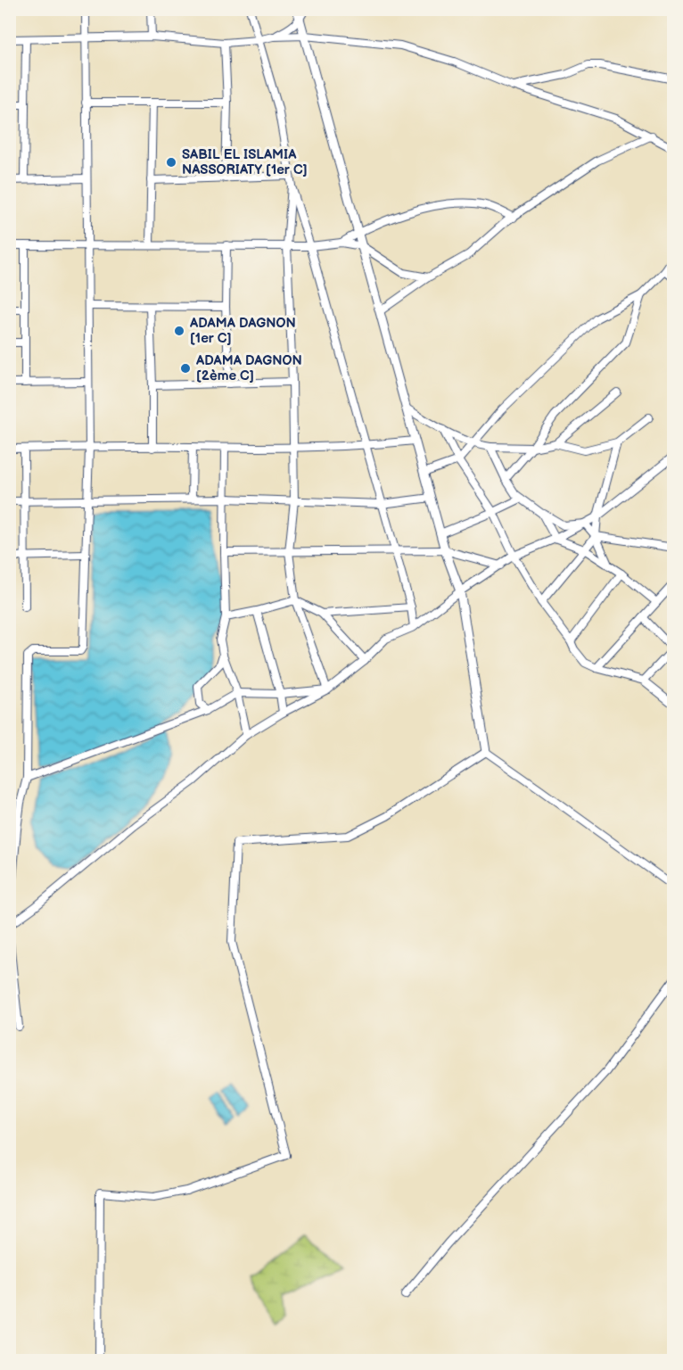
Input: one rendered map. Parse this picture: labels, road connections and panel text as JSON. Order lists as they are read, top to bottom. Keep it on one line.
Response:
{"places":["SABIL EL ISLAMIA NASSORIATY [1er C]","ADAMA DAGNON [1er C]","ADAMA DAGNON [2ème C]"]}
